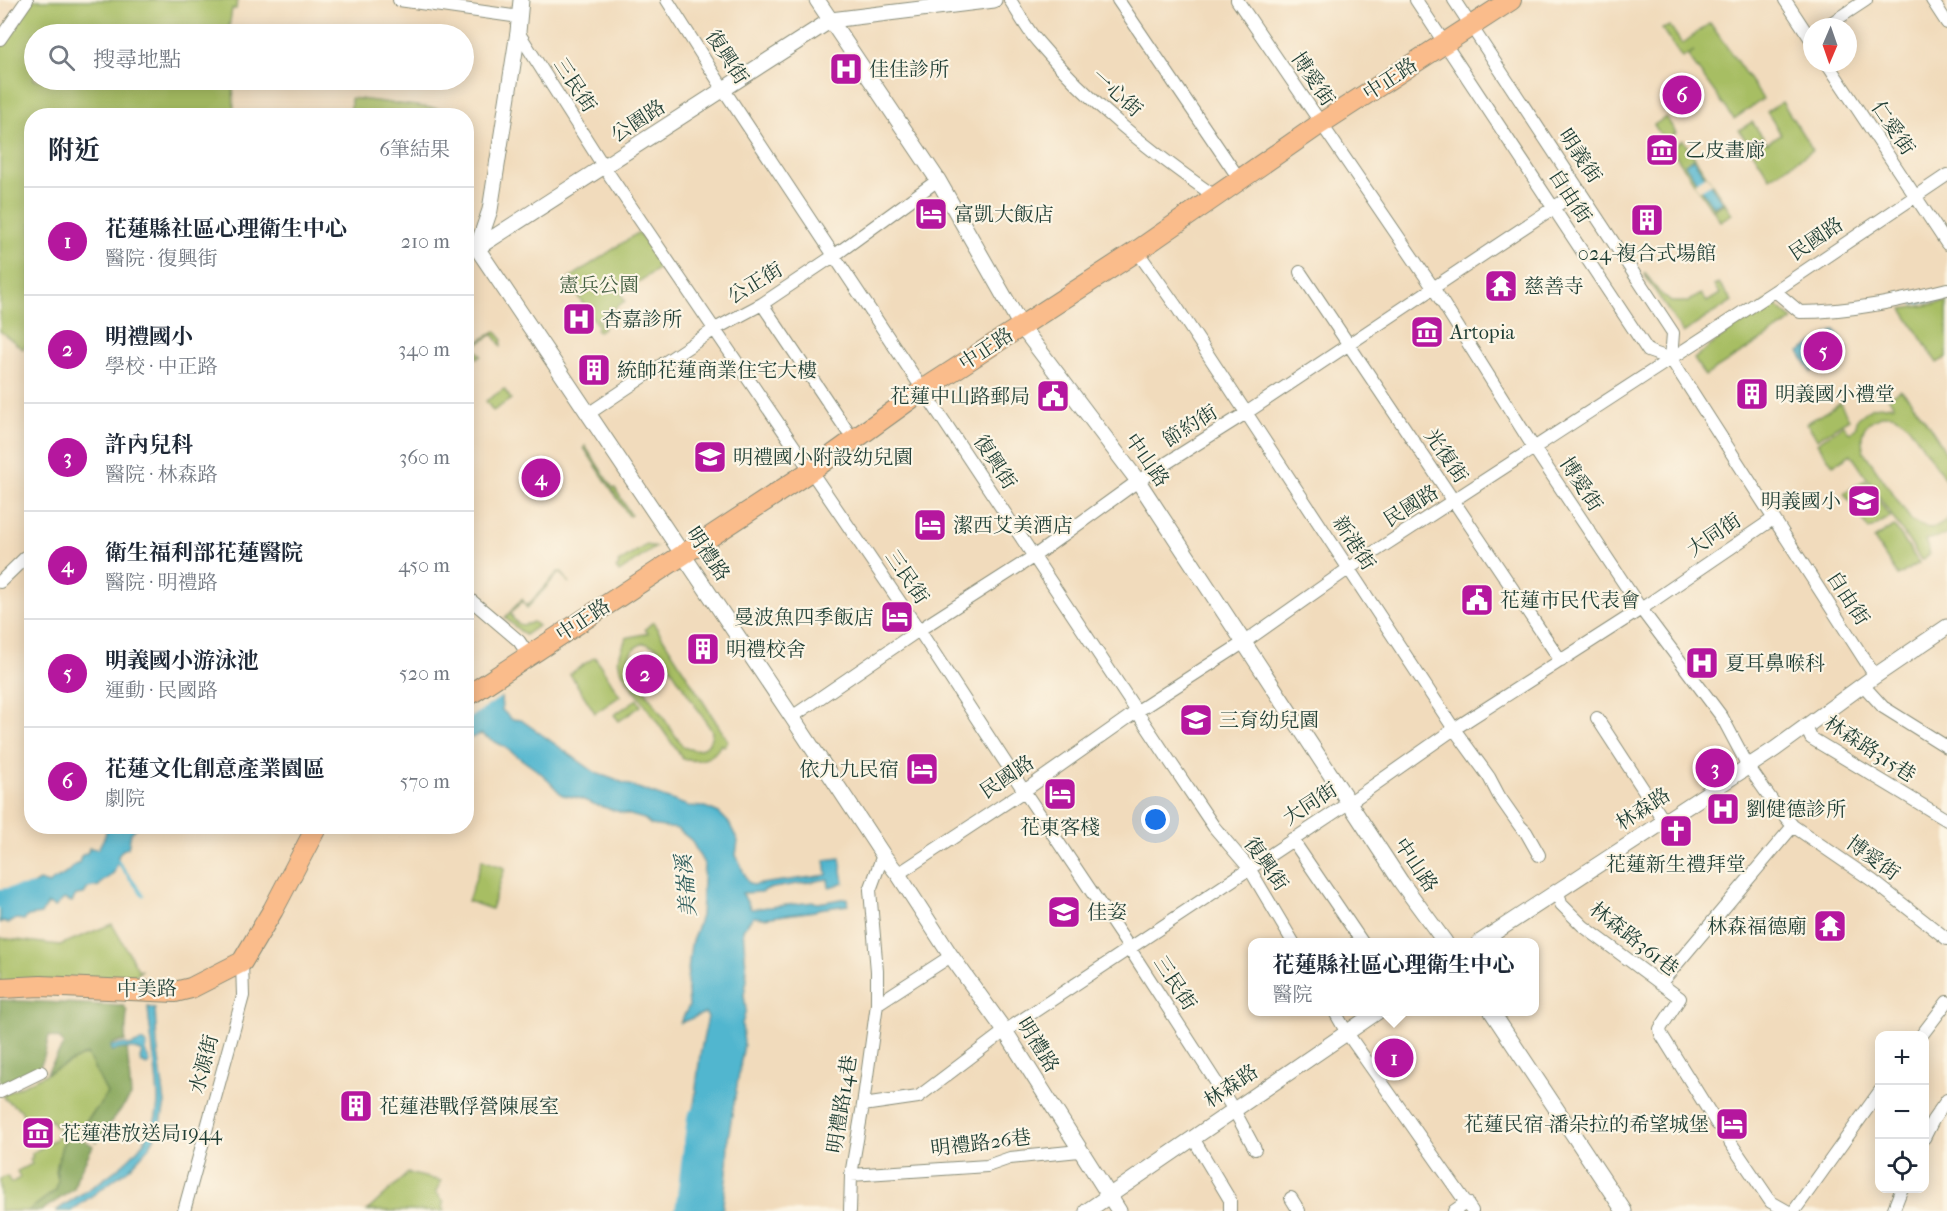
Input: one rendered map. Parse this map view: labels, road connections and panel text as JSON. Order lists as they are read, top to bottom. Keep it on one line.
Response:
{"streets":{"main road":["中正路","中美路"],"street":["復興街","博愛街","三民街","一心街","公園路","仁愛街","明義街","自由街","民國路","公正街","節約街","光復街","中山路","大同街","新港街","明禮路","林森路315巷","林森路","林森路361巷","水源街","明禮路14巷","明禮路26巷"]},"crossings":[["復興街","中正路"],["復興街","公園路"],["復興街","民國路"],["復興街","公正街"],["復興街","節約街"],["復興街","大同街"],["博愛街","中正路"],["博愛街","民國路"],["博愛街","節約街"],["博愛街","大同街"],["博愛街","林森路"],["中正路","三民街"],["中正路","一心街"],["中正路","明義街"],["中正路","自由街"],["中正路","中山路"],["中正路","新港街"],["中正路","明禮路"],["三民街","公園路"],["三民街","民國路"],["三民街","公正街"],["三民街","節約街"],["三民街","大同街"],["三民街","林森路"],["公園路","中山路"],["仁愛街","民國路"],["明義街","自由街"],["明義街","民國路"],["明義街","節約街"],["自由街","民國路"],["自由街","節約街"],["自由街","大同街"],["自由街","林森路"],["民國路","光復街"],["民國路","中山路"],["民國路","新港街"],["民國路","明禮路"],["公正街","中山路"],["公正街","明禮路"],["節約街","光復街"],["節約街","中山路"],["節約街","新港街"],["節約街","明禮路"],["光復街","大同街"],["中山路","大同街"],["大同街","新港街"],["大同街","明禮路"],["大同街","明禮路14巷"],["明禮路","林森路"],["明禮路","明禮路14巷"],["明禮路","明禮路26巷"],["林森路315巷","林森路"],["林森路","林森路361巷"],["中美路","水源街"],["明禮路14巷","明禮路26巷"]],"water":["美崙溪"],"parks":["憲兵公園"],"places":{"hospital":["佳佳診所","杏嘉診所","夏耳鼻喉科","劉健德診所"],"museum":["乙皮畫廊","Artopia","花蓮港放送局1944"],"hotel":["富凱大飯店","潔西艾美酒店","曼波魚四季飯店","依九九民宿","花東客棧","花蓮民宿-潘朵拉的希望城堡"],"building":["024-複合式場館","統帥花蓮商業住宅大樓","明義國小禮堂","明禮校舍","花蓮港戰俘營陳展室"],"temple":["慈善寺","林森福德廟"],"public building":["花蓮中山路郵局","花蓮市民代表會"],"school or university":["明禮國小附設幼兒園","明義國小","三育幼兒園","佳姿"],"church":["花蓮新生禮拜堂"]},"north":"bottom","page":{"search":"搜尋地點","pins":["6","5","4","2","3","1"],"heading":["附近","6筆結果"],"list":[{"mark":"1","name":"花蓮縣社區心理衛生中心","note":"醫院 · 復興街","value":"210 m"},{"mark":"2","name":"明禮國小","note":"學校 · 中正路","value":"340 m"},{"mark":"3","name":"許內兒科","note":"醫院 · 林森路","value":"360 m"},{"mark":"4","name":"衛生福利部花蓮醫院","note":"醫院 · 明禮路","value":"450 m"},{"mark":"5","name":"明義國小游泳池","note":"運動 · 民國路","value":"520 m"},{"mark":"6","name":"花蓮文化創意產業園區","note":"劇院","value":"570 m"}],"popup":["花蓮縣社區心理衛生中心","醫院"],"map_buttons":["+","−"]}}
